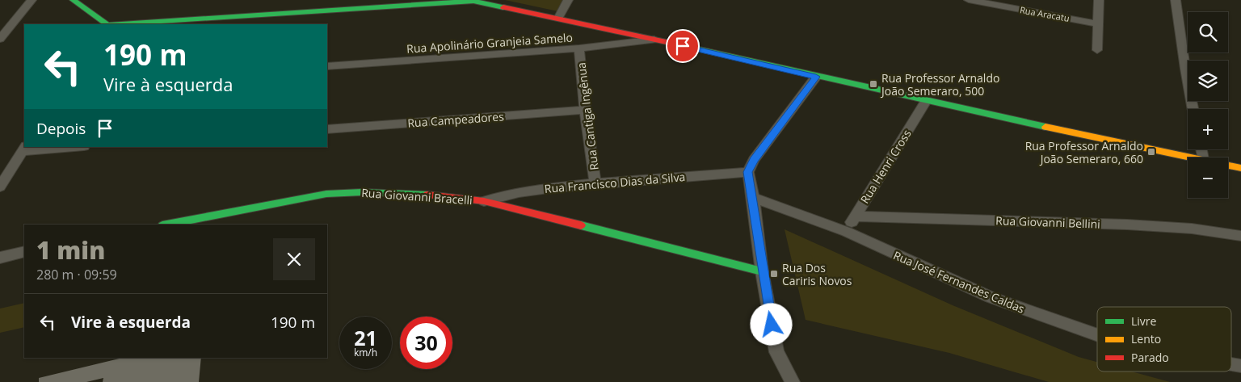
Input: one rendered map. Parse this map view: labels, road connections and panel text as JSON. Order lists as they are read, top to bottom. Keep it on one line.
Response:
{"streets":{"main road":["Rua Giovanni Bracelli"],"street":["Rua Aracatu","Rua Apolinário Granjeia Samelo","Rua Cantiga Ingênua","Rua Campeadores","Rua Henri Cross","Rua Francisco Dias da Silva","Rua Giovanni Bellini","Rua José Fernandes Caldas"]},"crossings":[["Rua Apolinário Granjeia Samelo","Rua Cantiga Ingênua"],["Rua Cantiga Ingênua","Rua Campeadores"],["Rua Cantiga Ingênua","Rua Francisco Dias da Silva"],["Rua Henri Cross","Rua Giovanni Bellini"],["Rua Henri Cross","Rua José Fernandes Caldas"],["Rua Francisco Dias da Silva","Rua Giovanni Bracelli"]],"places":{"transit":["Rua Professor Arnaldo João Semeraro, 500","Rua Professor Arnaldo João Semeraro, 660","Rua Dos Cariris Novos"]},"legend":["Livre","Lento","Parado"],"page":{"map_buttons":["+","−"],"turn":["190 m","Vire à esquerda"],"then":"Depois","heading":["1 min","280 m · 09:59"],"list":[{"name":"Vire à esquerda","value":"190 m"}],"speed":"21 km/h","limit":"30"}}
